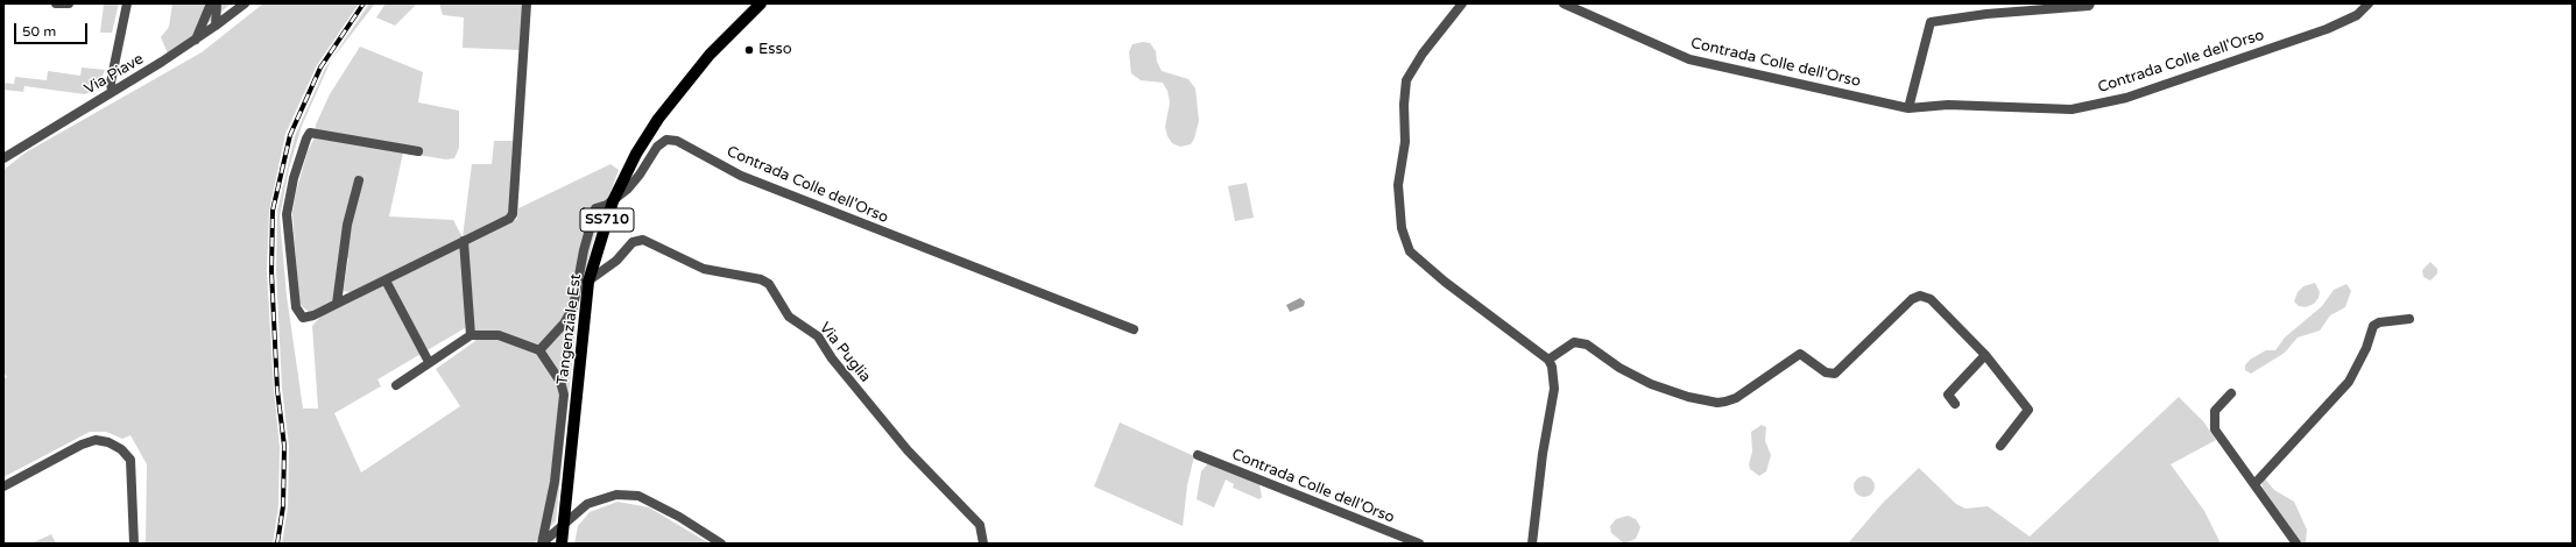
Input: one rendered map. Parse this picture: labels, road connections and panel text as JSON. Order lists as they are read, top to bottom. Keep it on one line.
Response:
{"streets":{"main road":["SS710","Tangenziale Est"],"street":["Contrada Colle dell'Orso","Via Piave","Via Puglia"]},"crossings":[["Contrada Colle dell'Orso","Via Puglia"]],"places":["Esso"],"scale_bar":"50 m"}
